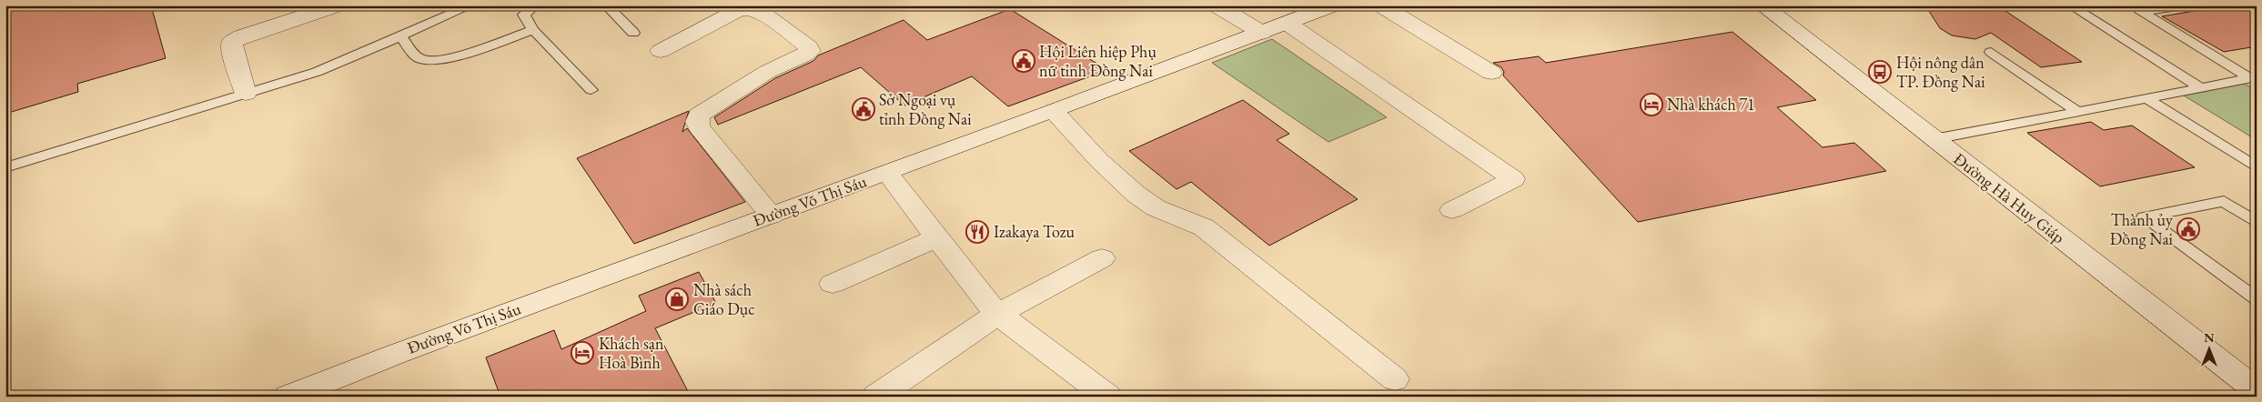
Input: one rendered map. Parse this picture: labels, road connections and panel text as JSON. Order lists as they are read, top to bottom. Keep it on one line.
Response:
{"streets":{"street":["Đường Hà Huy Giáp","Đường Võ Thị Sáu"]},"places":{"public building":["Hội Liên hiệp Phụ nữ tỉnh Đồng Nai","Sở Ngoại vụ tỉnh Đồng Nai","Thành ủy Đồng Nai"],"bus stop":["Hội nông dân TP. Đồng Nai"],"hotel":["Nhà khách 71","Khách sạn Hoà Bình"],"restaurant":["Izakaya Tozu"],"shop":["Nhà sách Giáo Dục"]},"north":"top"}
